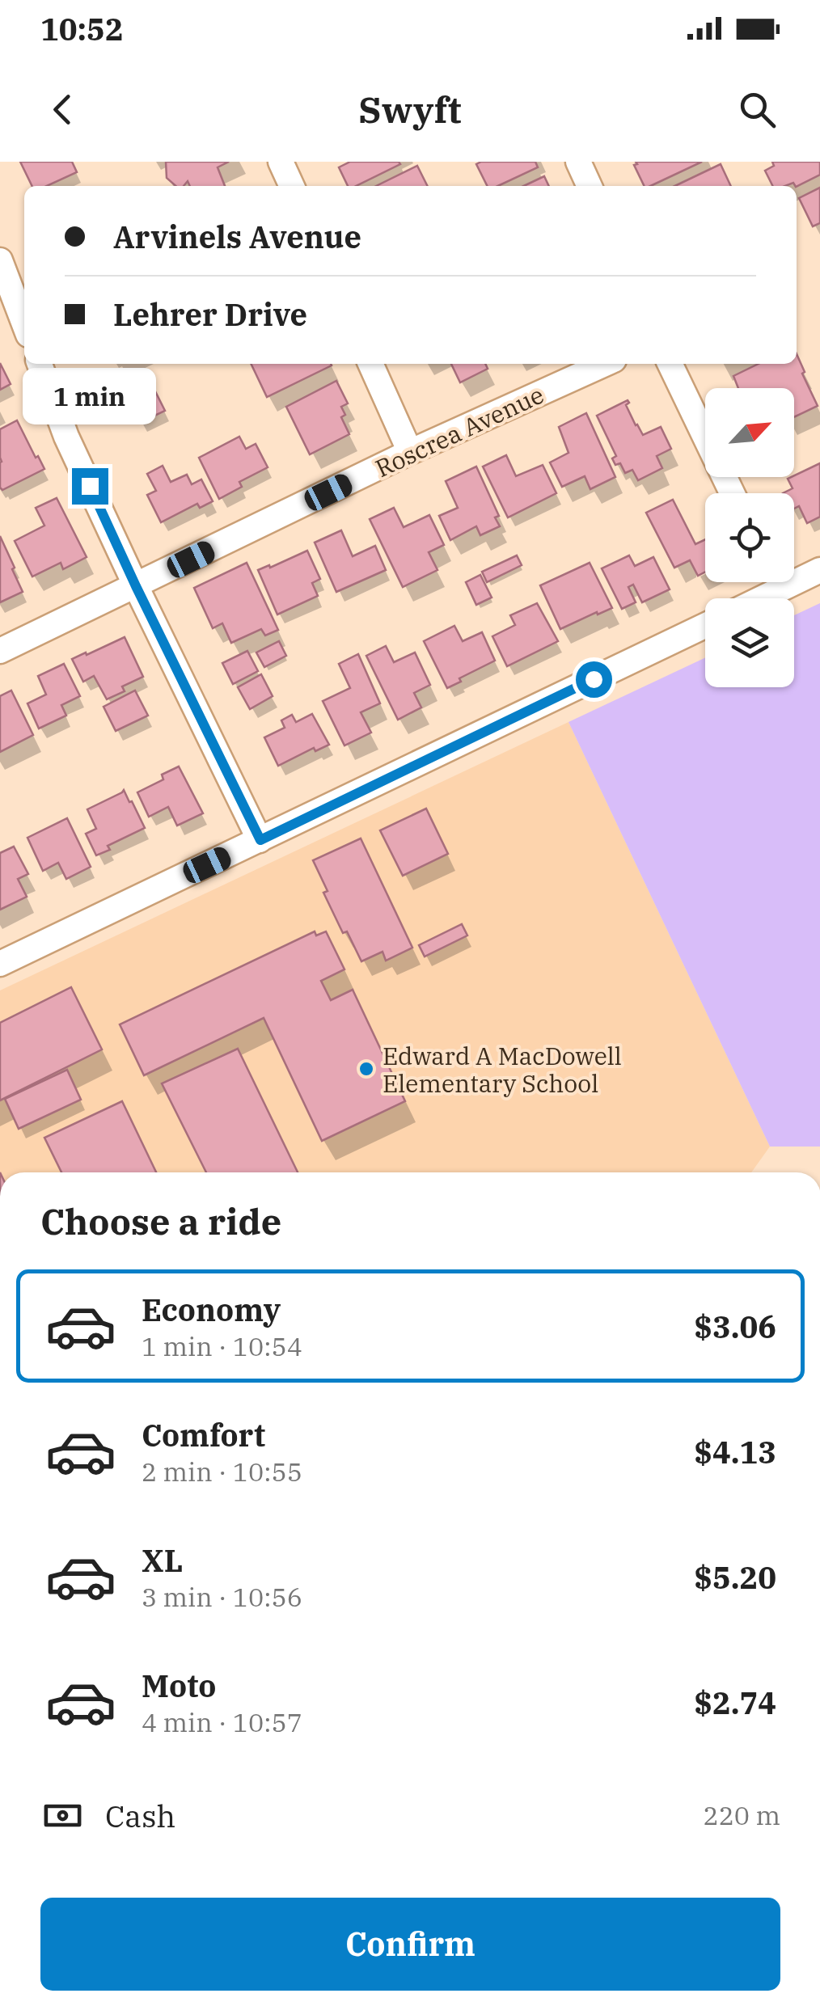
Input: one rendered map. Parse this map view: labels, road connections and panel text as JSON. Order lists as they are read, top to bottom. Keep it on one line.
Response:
{"streets":{"street":["Roscrea Avenue"]},"places":["Edward A MacDowell Elementary School"],"north":"top right","page":{"status":"10:52","header":"Swyft","banner":["Arvinels Avenue","Lehrer Drive"],"bubble":"1 min","heading":"Choose a ride","list":[{"name":"Economy","note":"1 min · 10:54","value":"$3.06"},{"name":"Comfort","note":"2 min · 10:55","value":"$4.13"},{"name":"XL","note":"3 min · 10:56","value":"$5.20"},{"name":"Moto","note":"4 min · 10:57","value":"$2.74"}],"pay":["Cash","220 m"],"buttons":"Confirm"}}
